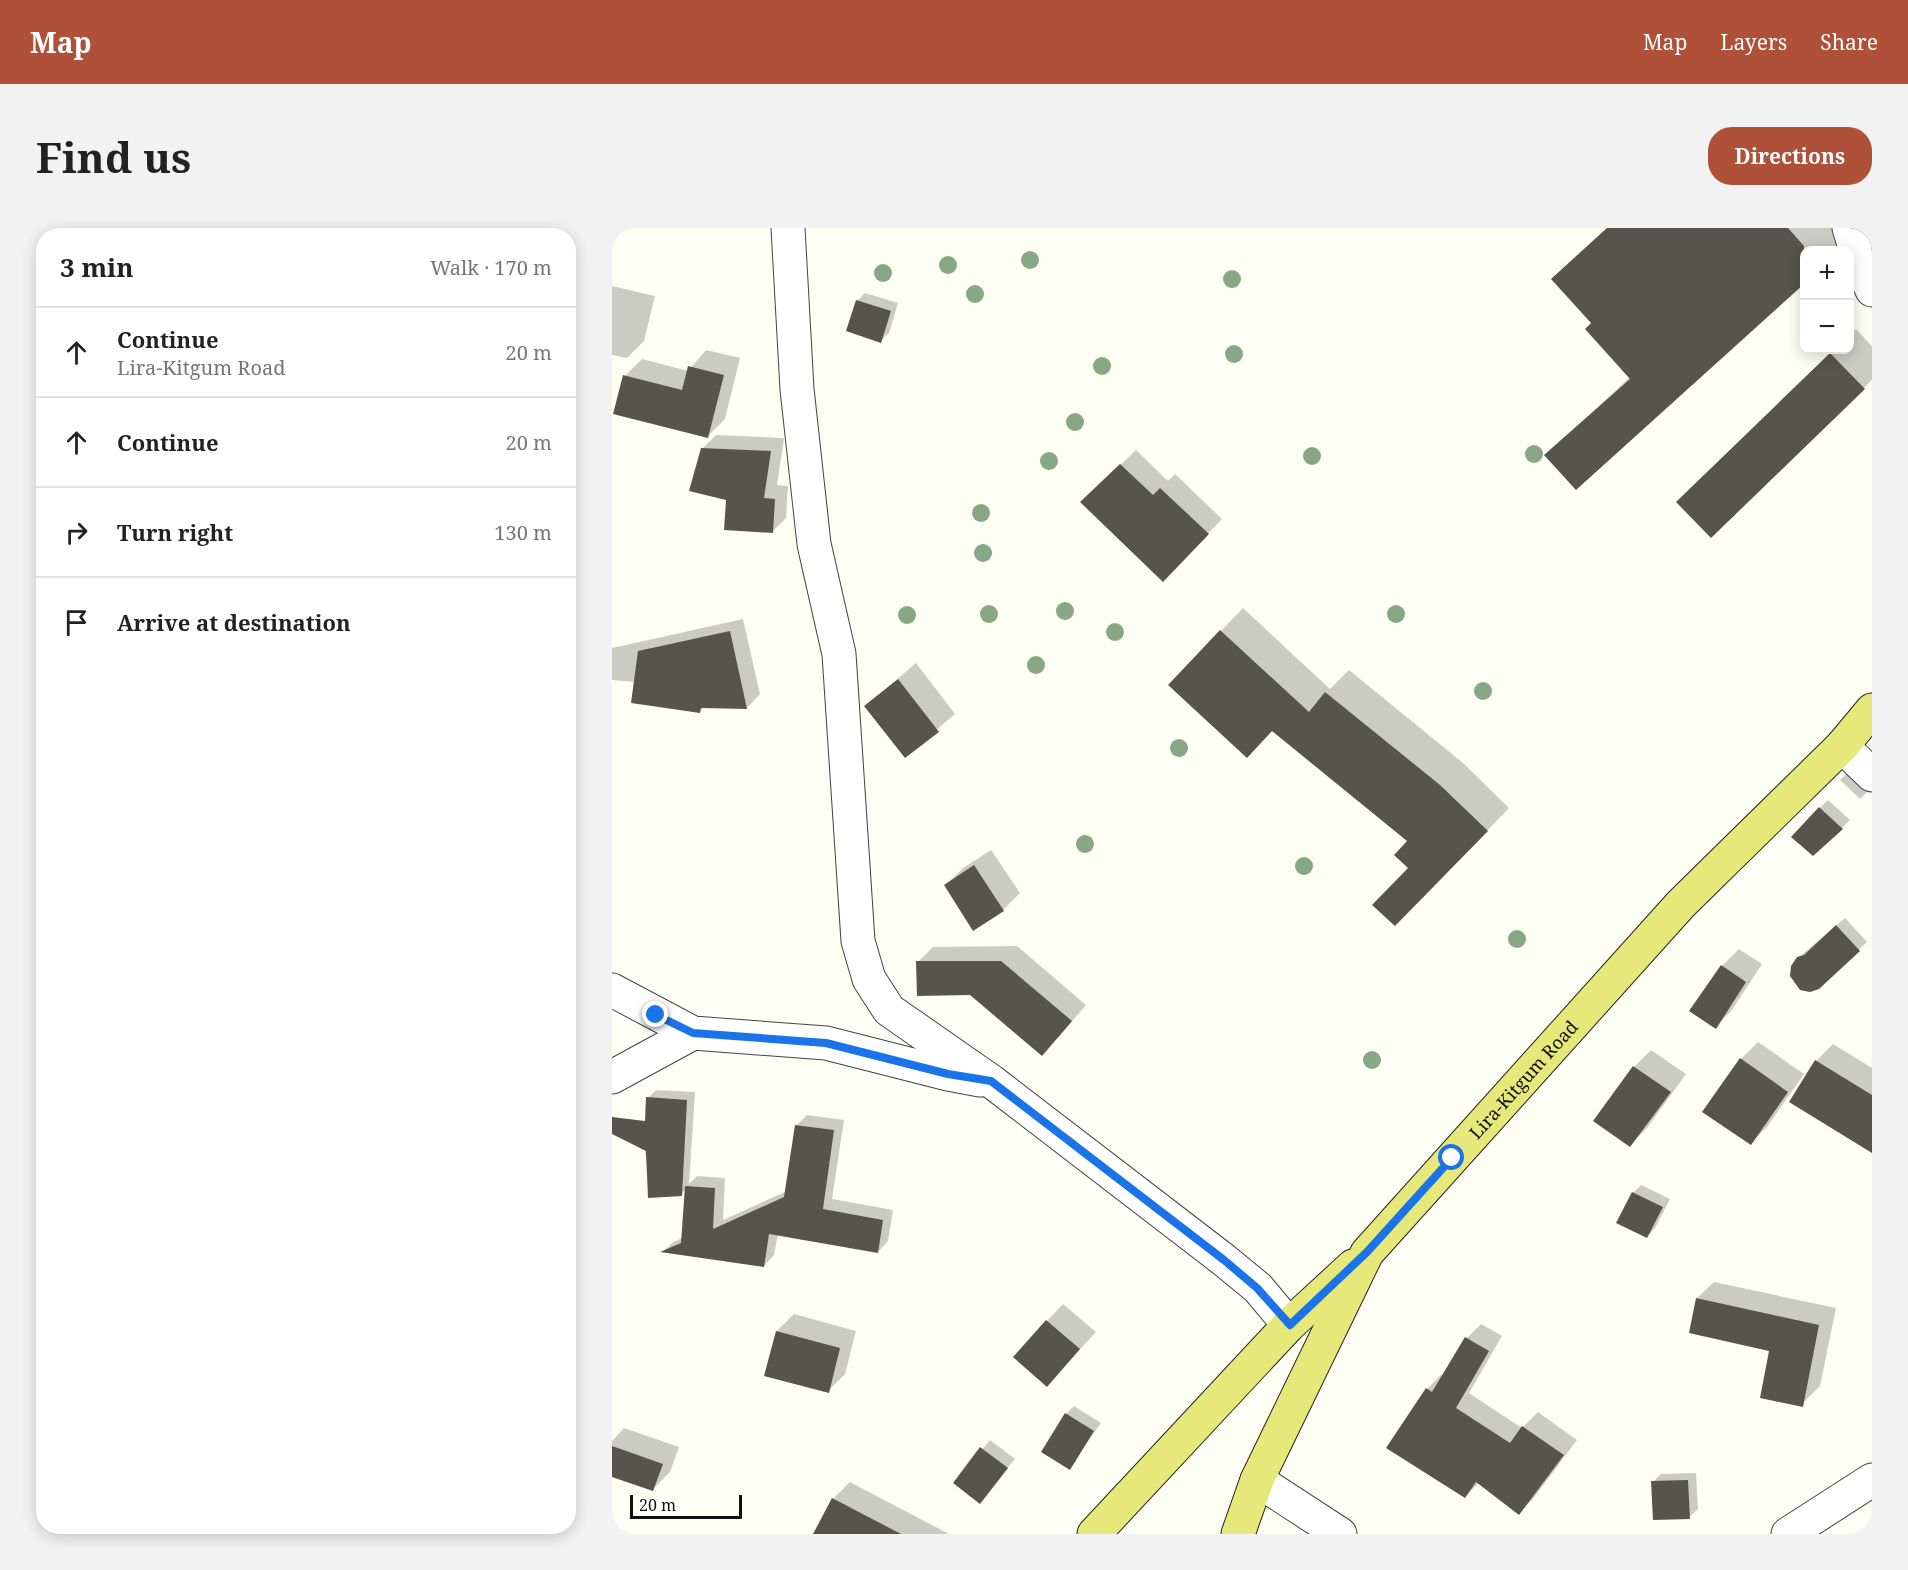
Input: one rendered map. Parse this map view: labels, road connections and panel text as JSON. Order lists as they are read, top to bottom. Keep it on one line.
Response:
{"streets":{"main road":["Lira-Kitgum Road"]},"scale_bar":"20 m","page":{"header":"Map","nav":["Map","Layers","Share"],"buttons":"Directions","title":"Find us","heading":["3 min","Walk · 170 m"],"map_buttons":["+","−"],"list":[["Continue","Lira-Kitgum Road","20 m"],["Continue","20 m"],["Turn right","130 m"],"Arrive at destination"],"scale":"20 m"}}
